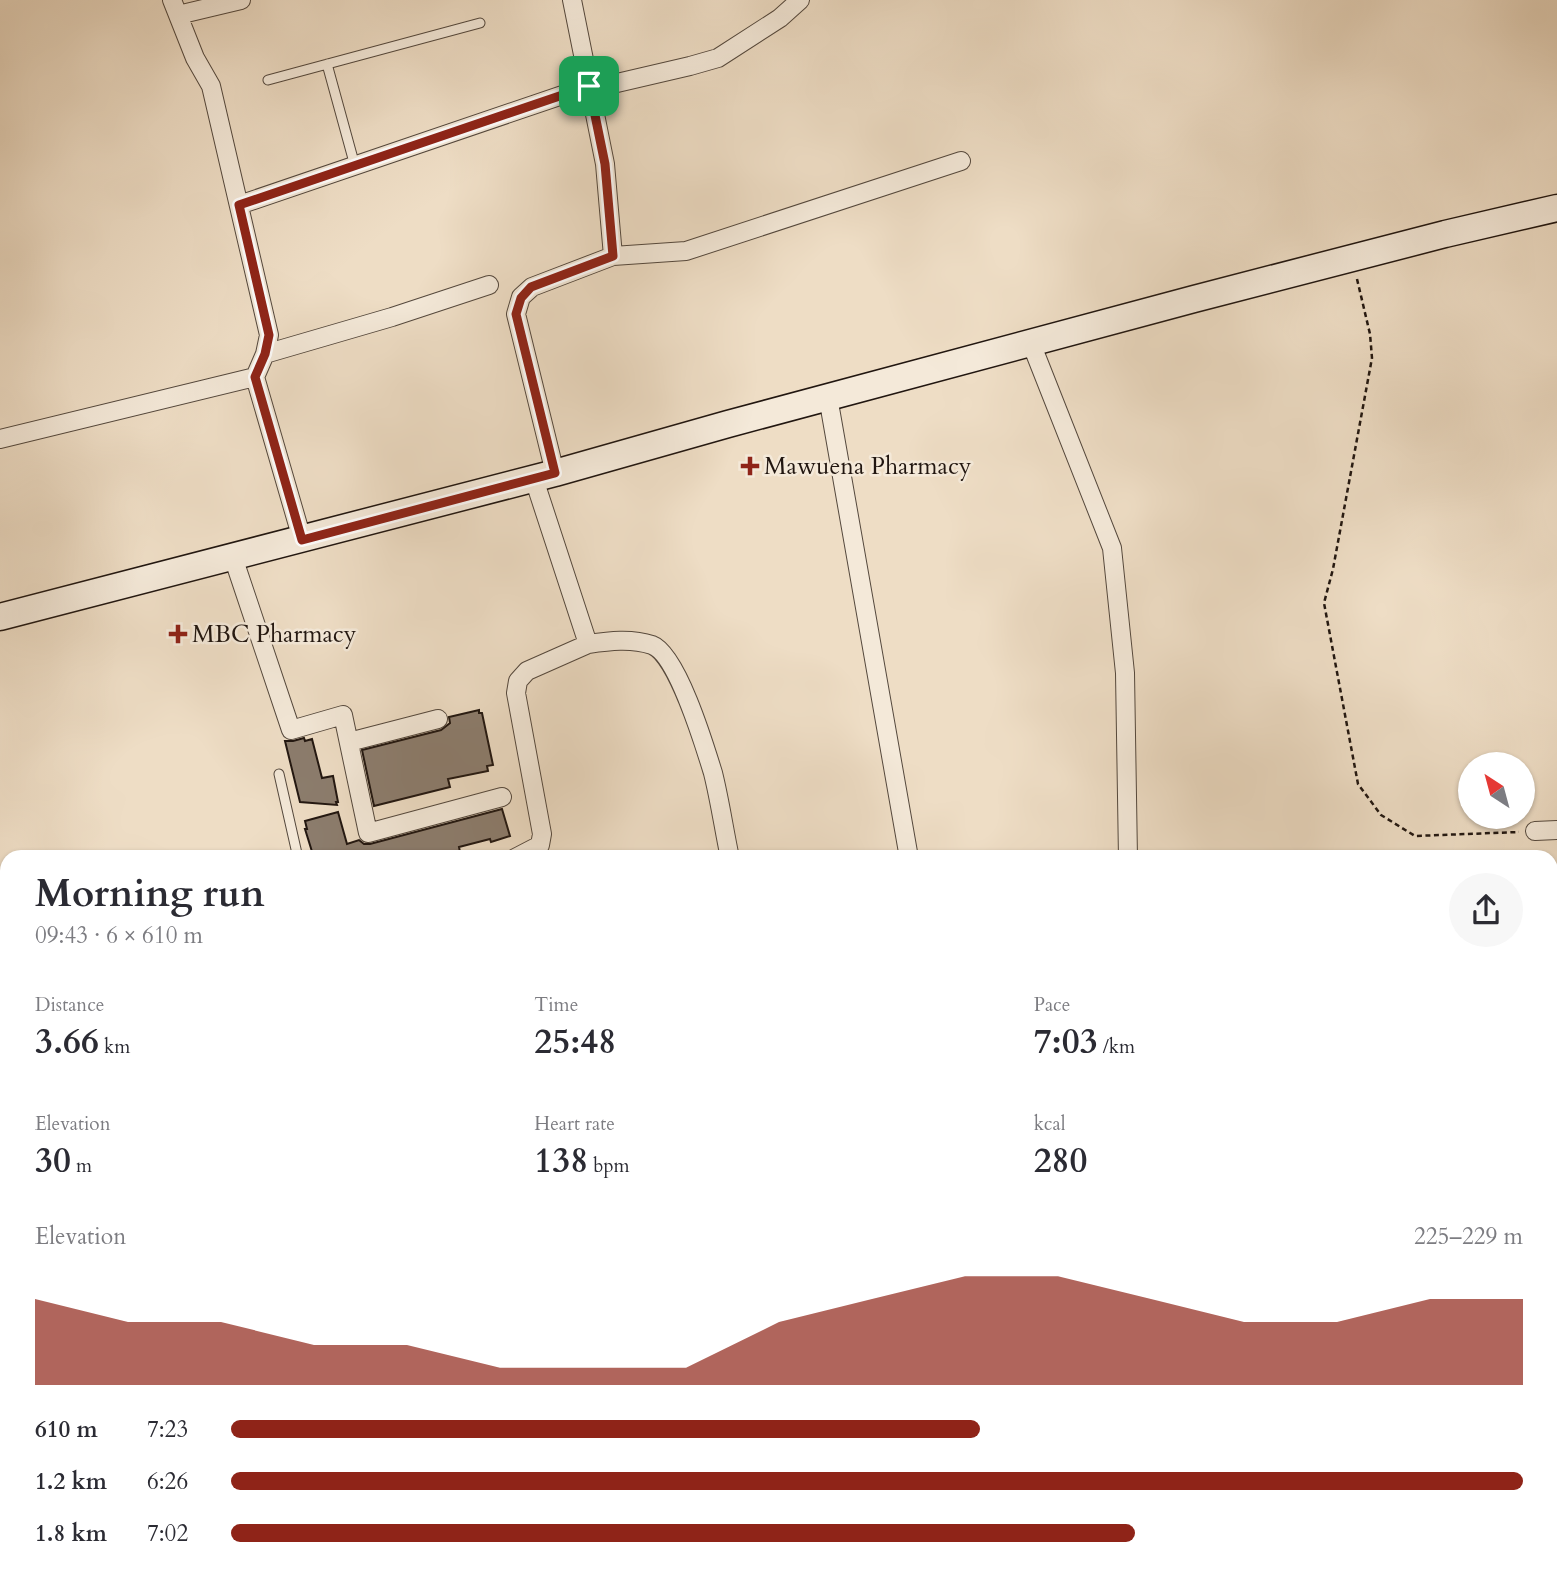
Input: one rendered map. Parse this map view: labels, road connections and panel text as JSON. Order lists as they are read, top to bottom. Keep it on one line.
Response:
{"places":{"health":["Mawuena Pharmacy","MBC Pharmacy"]},"north":"top left","page":{"heading":["Morning run","09:43 · 6 × 610 m"],"stats":[["Distance","3.66 km"],["Time","25:48"],["Pace","7:03 /km"],["Elevation","30 m"],["Heart rate","138 bpm"],["kcal","280"]],"chart":["Elevation","225–229 m"],"list":[{"name":"610 m","note":"7:23"},{"name":"1.2 km","note":"6:26"},{"name":"1.8 km","note":"7:02"}]}}
